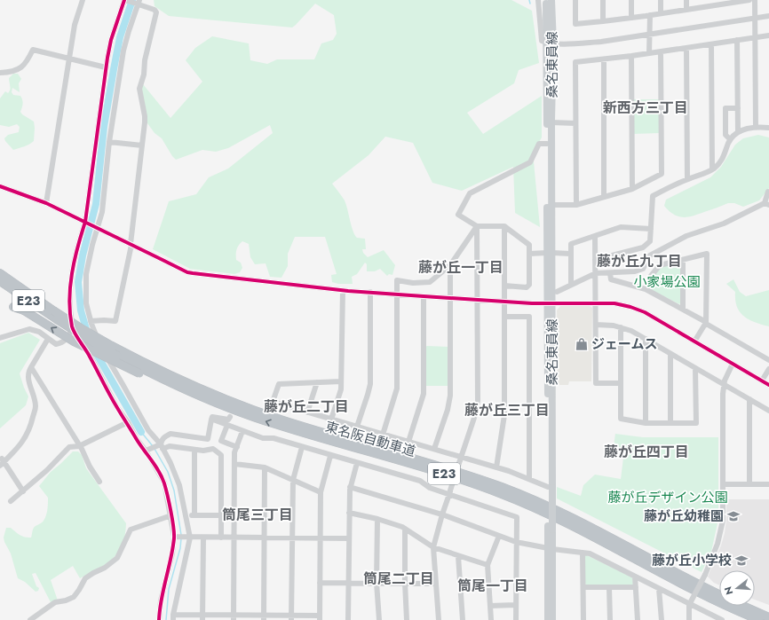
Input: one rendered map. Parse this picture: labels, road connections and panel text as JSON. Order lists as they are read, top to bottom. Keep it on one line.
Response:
{"streets":{"highway":["E23","東名阪自動車道"],"main road":["桑名東員線"]},"districts":["新西方三丁目","藤が丘九丁目","藤が丘一丁目","藤が丘二丁目","藤が丘三丁目","藤が丘四丁目","筒尾三丁目","筒尾二丁目","筒尾一丁目"],"parks":["小家場公園","藤が丘デザイン公園"],"places":{"shop":["ジェームス"],"school or university":["藤が丘幼稚園","藤が丘小学校"]},"north":"left"}
